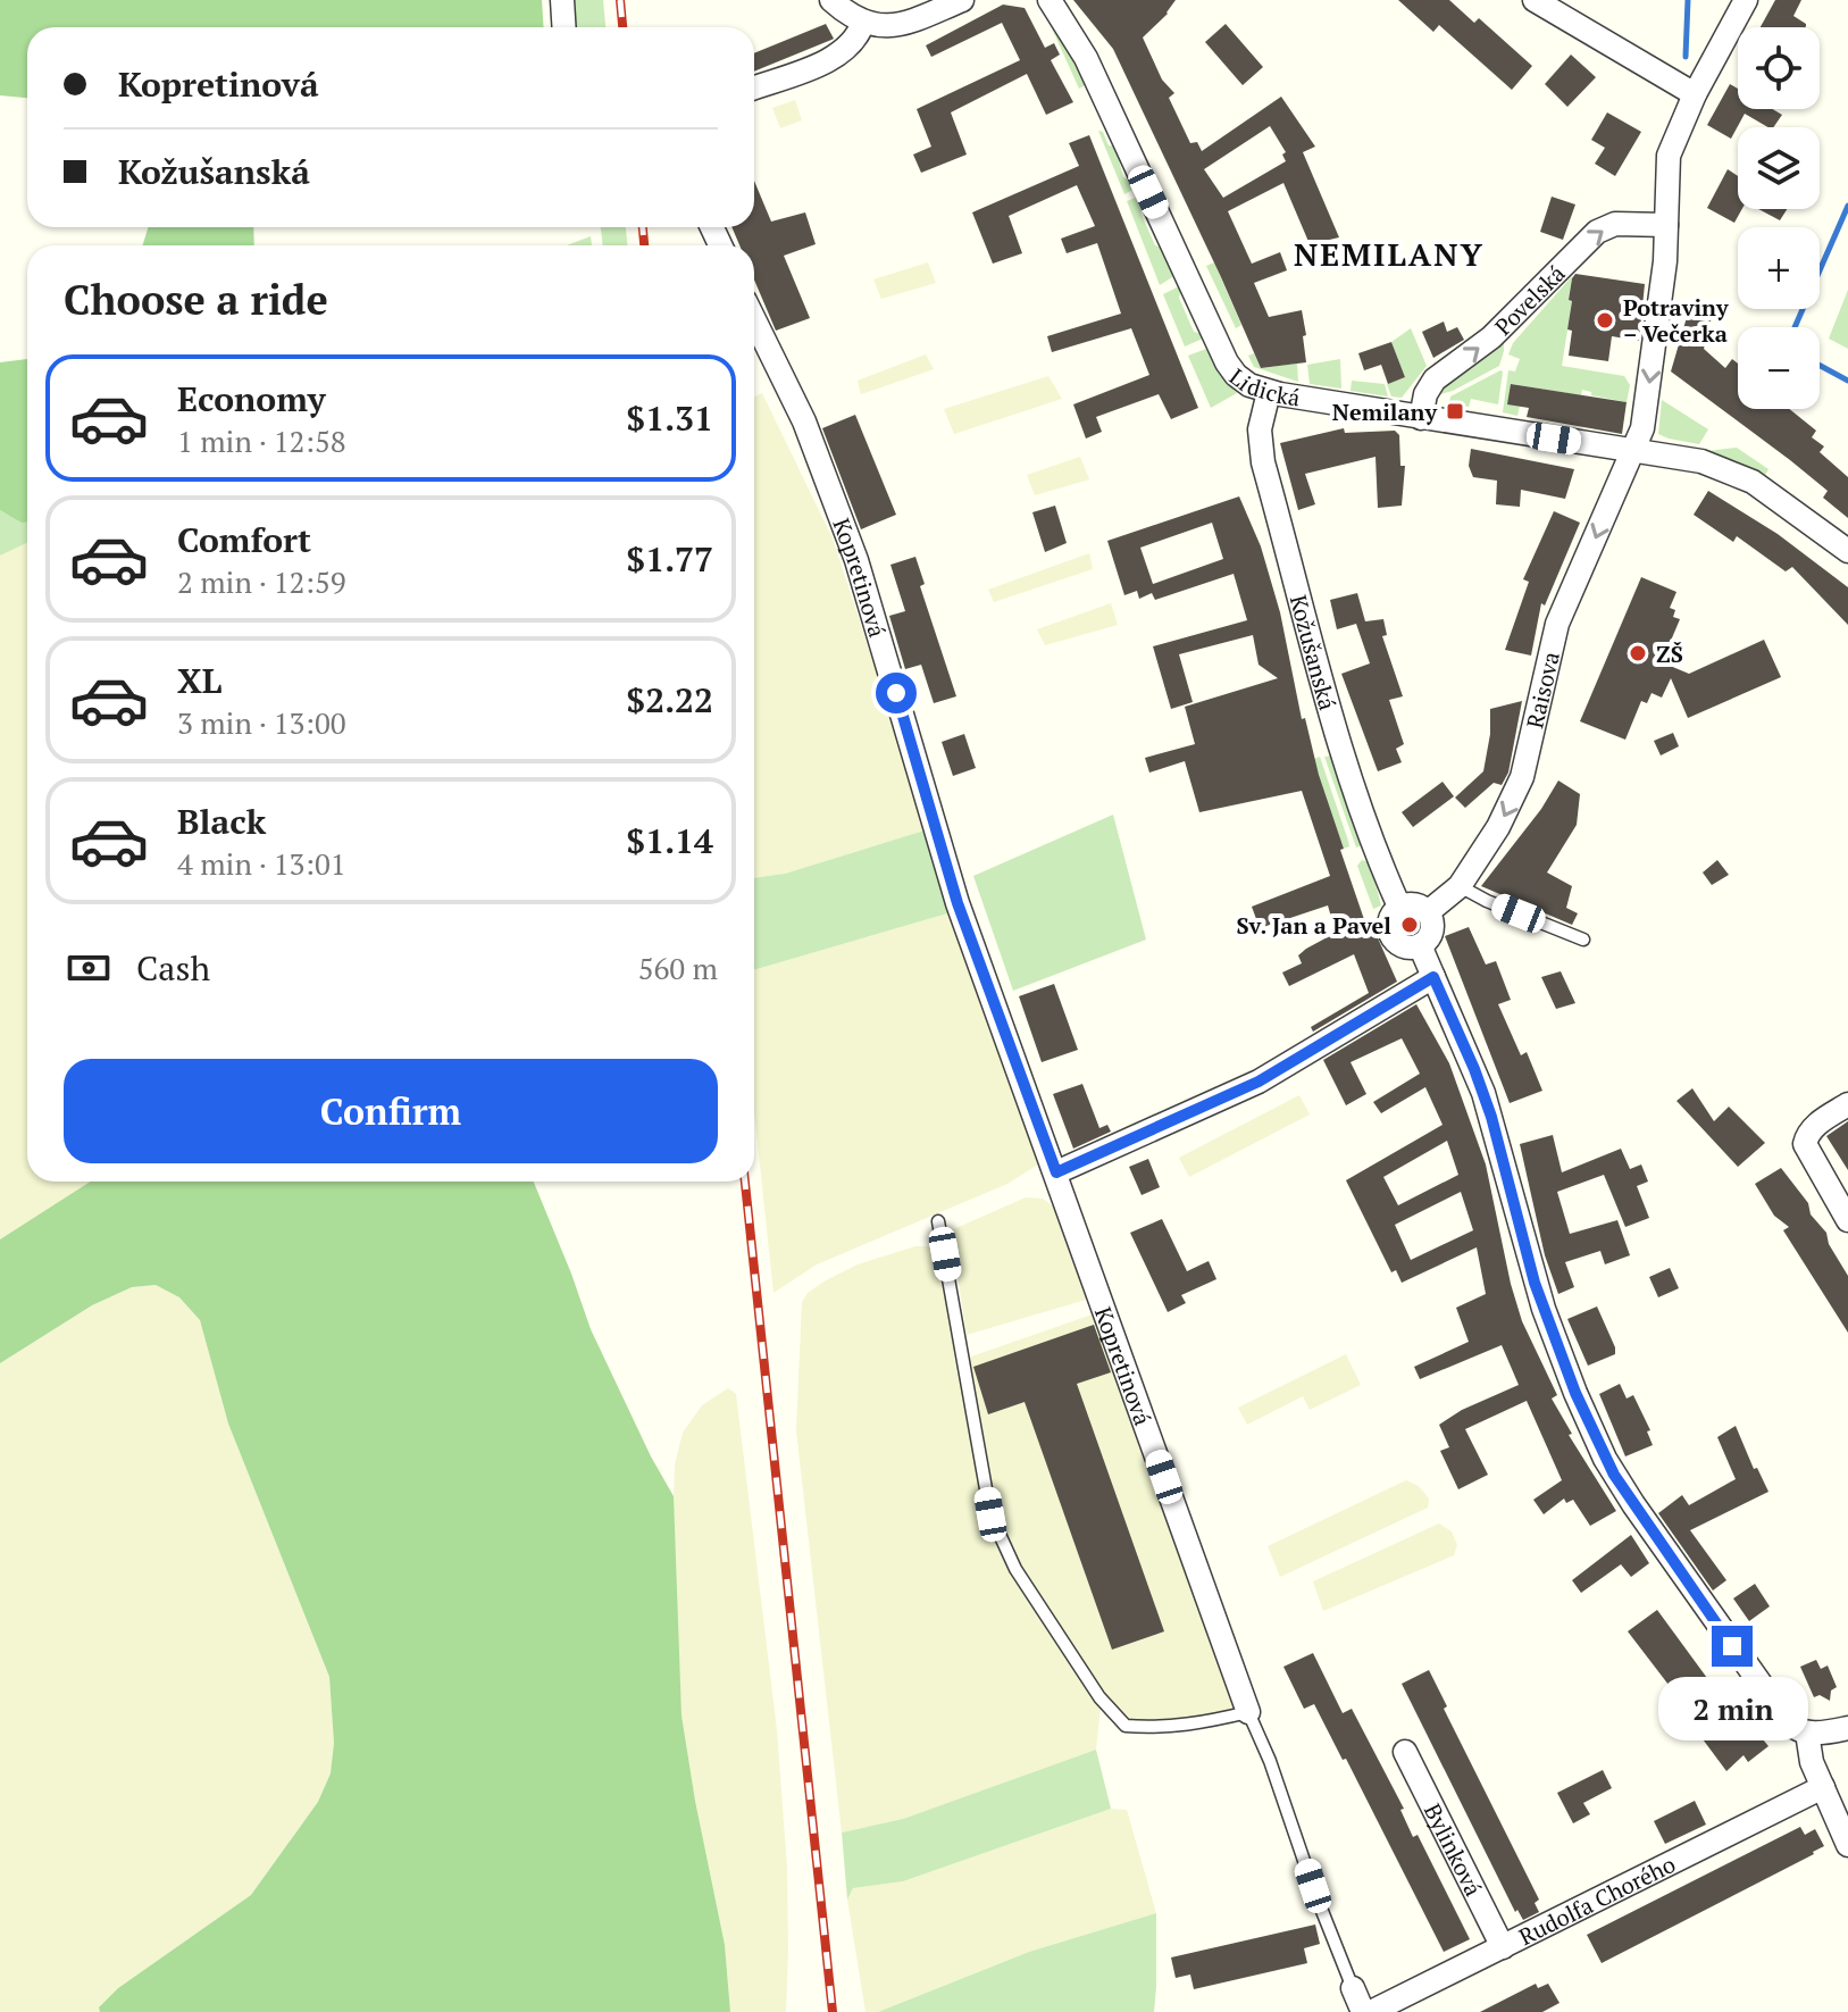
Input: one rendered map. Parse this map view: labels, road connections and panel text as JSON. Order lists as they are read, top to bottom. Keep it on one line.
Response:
{"streets":{"street":["Povelská","Lidická","Kopretinová","Kožušanská","Raisova","Bylinková","Rudolfa Chorého"]},"crossings":[["Povelská","Lidická"],["Lidická","Kožušanská"],["Lidická","Raisova"],["Kožušanská","Raisova"],["Bylinková","Rudolfa Chorého"]],"one_way":["Povelská","Raisova"],"districts":["NEMILANY"],"places":{"other":["Potraviny – Večerka","ZŠ","Sv. Jan a Pavel"],"transit":["Nemilany"]},"page":{"map_buttons":["+","−"],"banner":["Kopretinová","Kožušanská"],"heading":"Choose a ride","list":[{"name":"Economy","note":"1 min · 12:58","value":"$1.31"},{"name":"Comfort","note":"2 min · 12:59","value":"$1.77"},{"name":"XL","note":"3 min · 13:00","value":"$2.22"},{"name":"Black","note":"4 min · 13:01","value":"$1.14"}],"pay":["Cash","560 m"],"buttons":"Confirm","bubble":"2 min"}}
